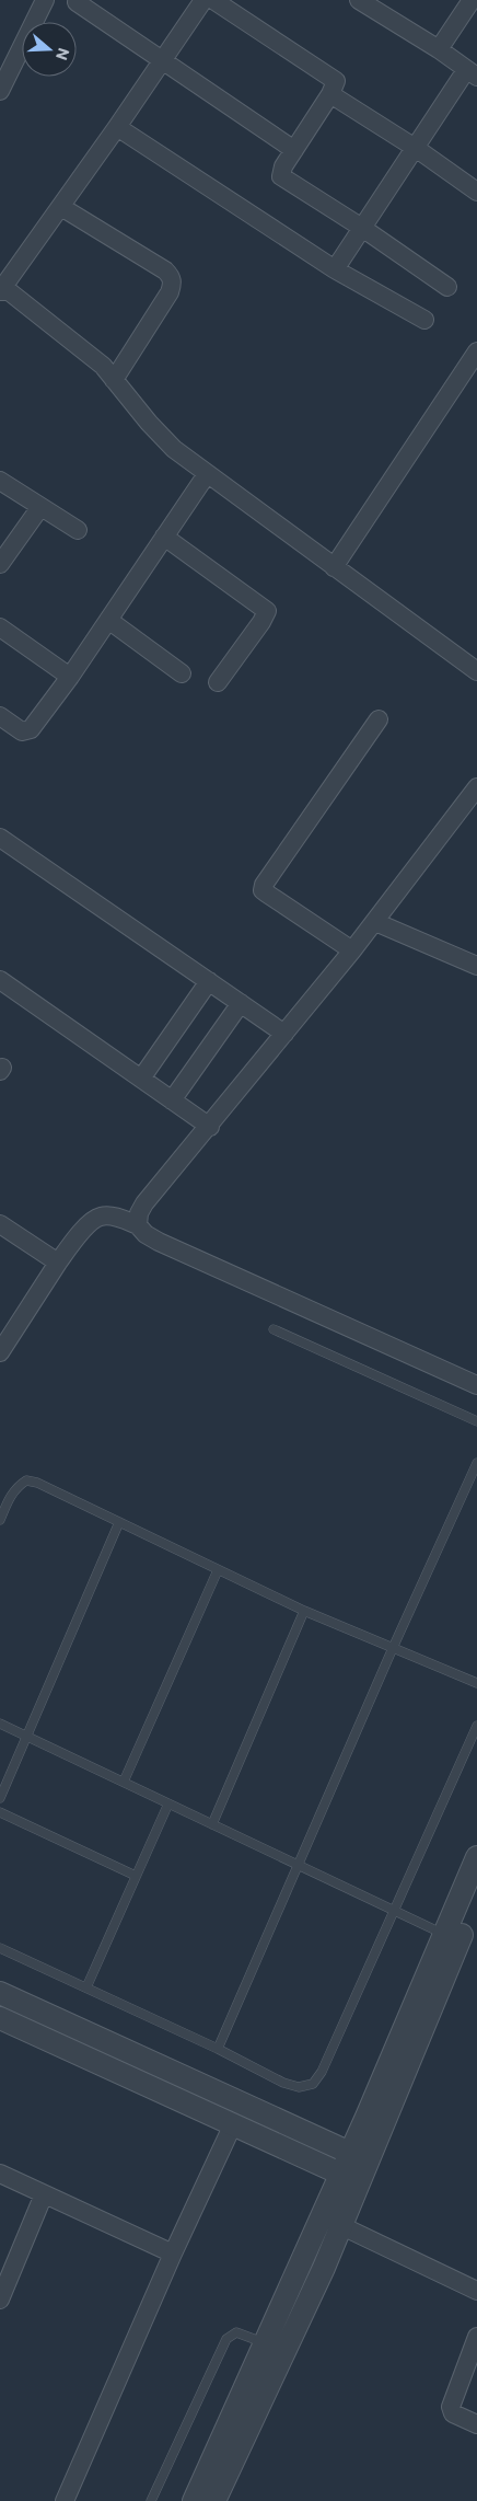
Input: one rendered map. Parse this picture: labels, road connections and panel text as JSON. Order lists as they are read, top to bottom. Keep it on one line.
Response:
{"north":"right"}
